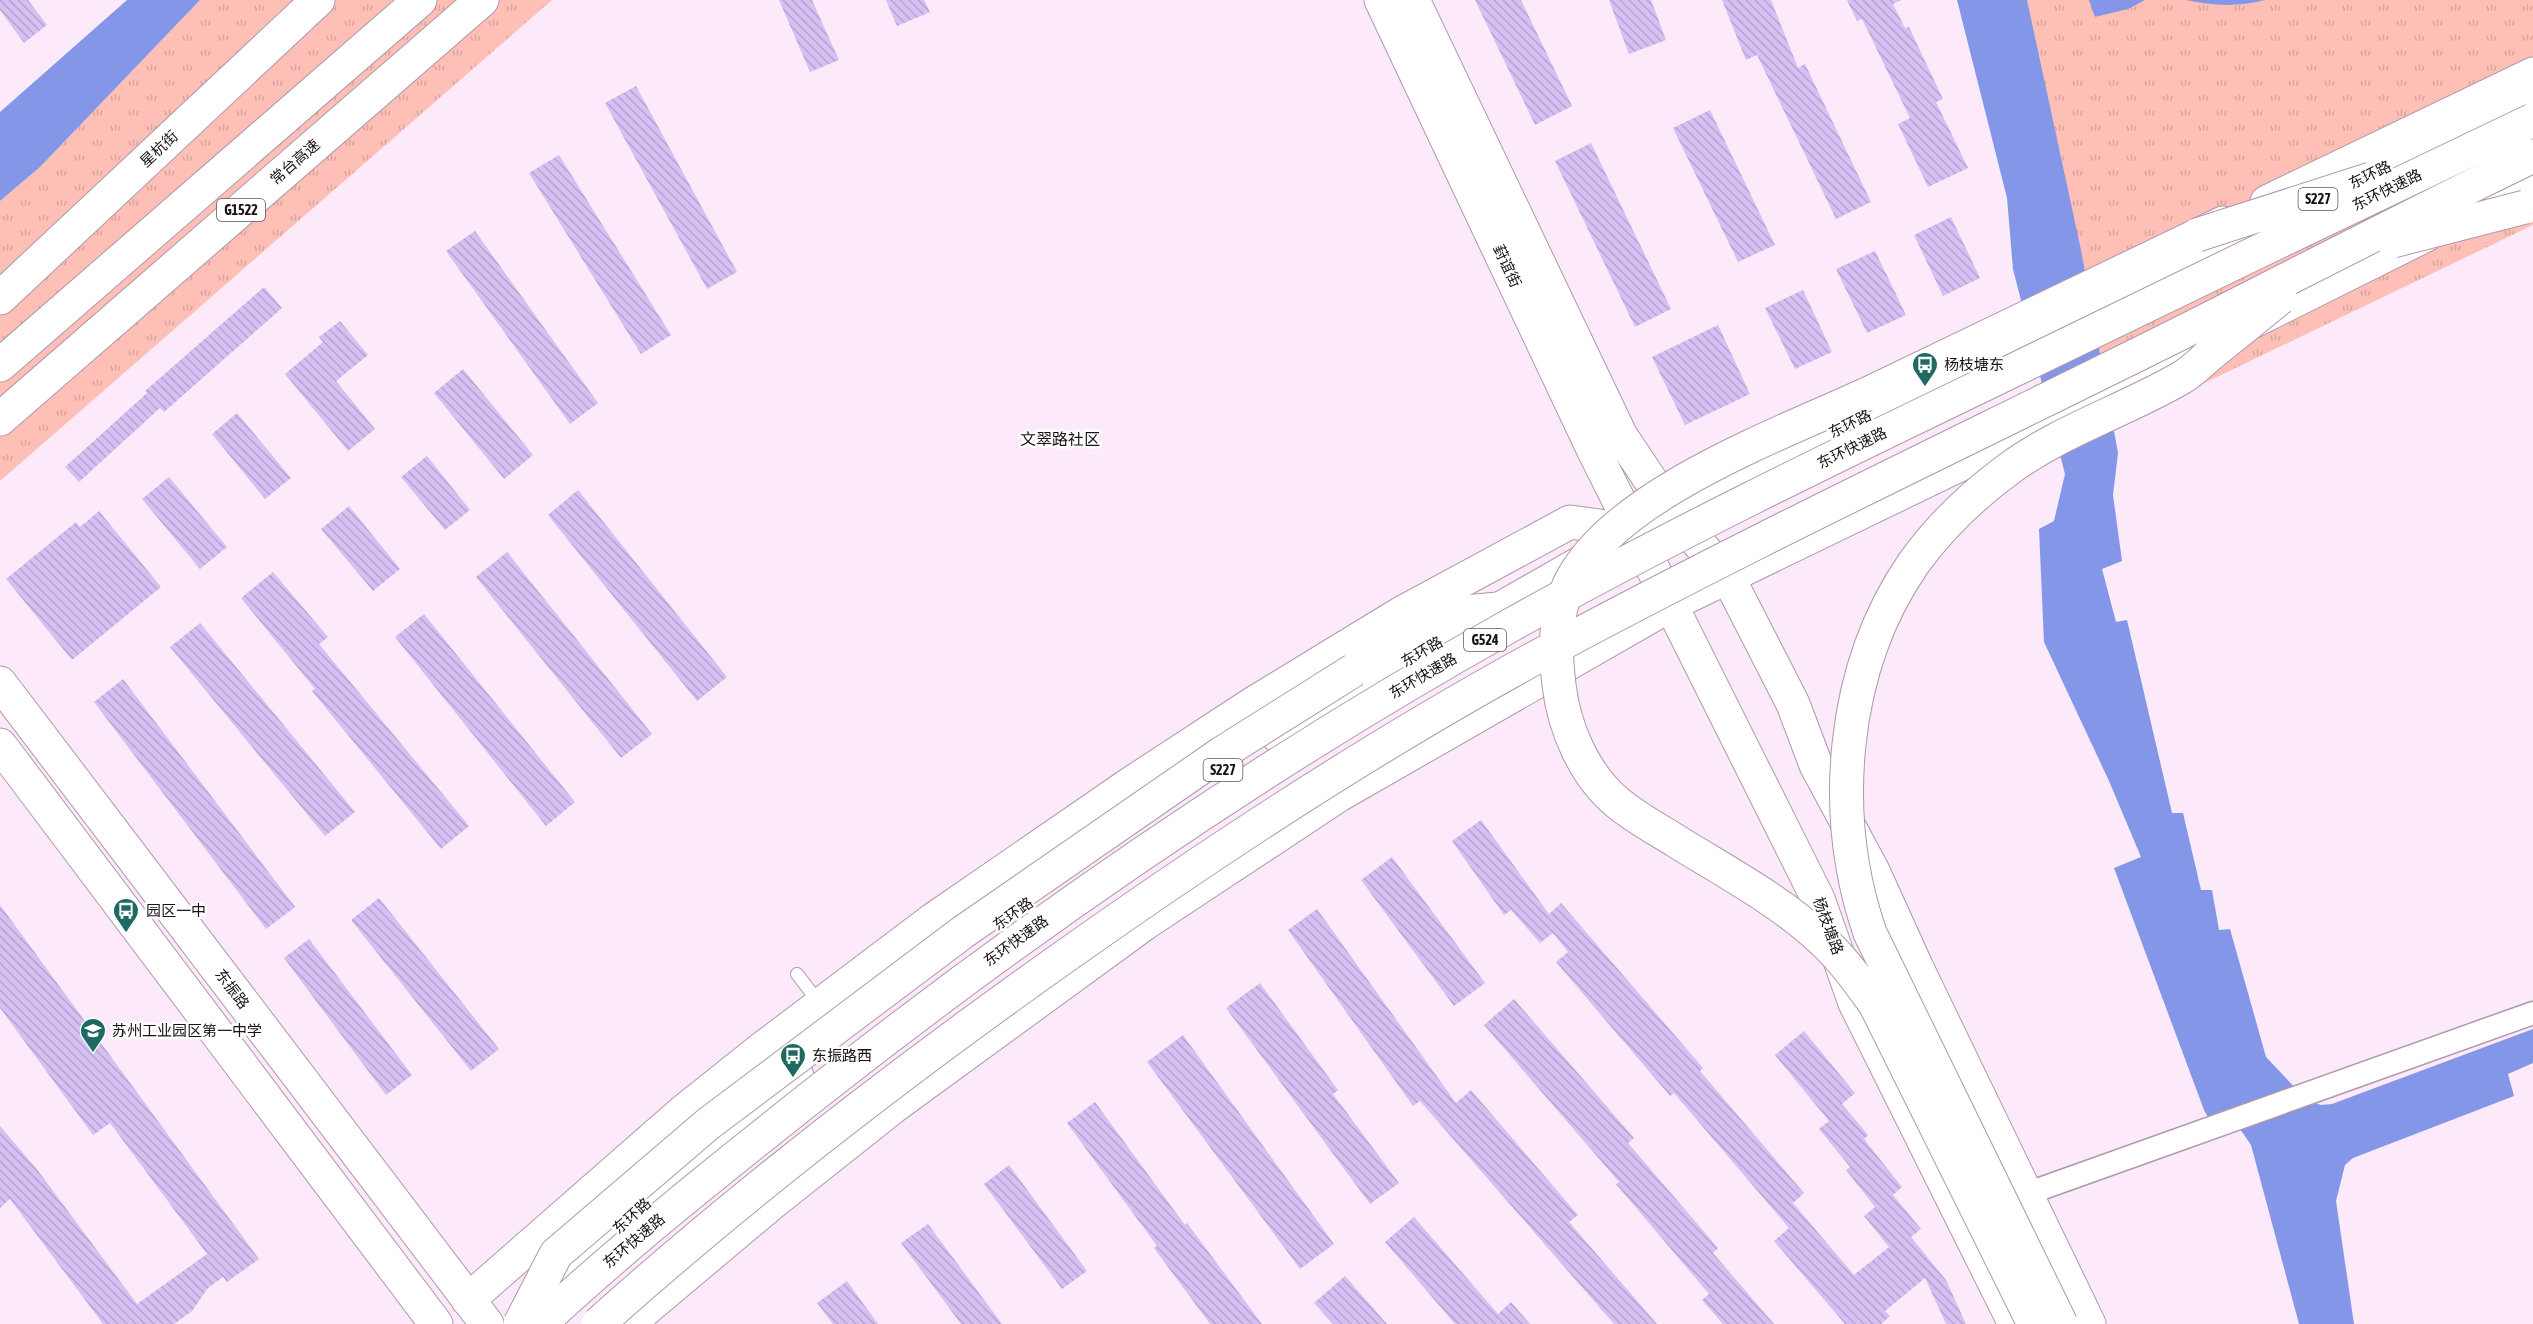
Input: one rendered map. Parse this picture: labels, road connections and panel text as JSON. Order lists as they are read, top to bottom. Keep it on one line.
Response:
{"streets":{"main road":["星杭街","常台高速","东环路","东环快速路","S227","G1522","葑谊街","G524","杨枝塘路","东振路"]},"crossings":[["东环路","葑谊街"],["东环路","杨枝塘路"],["葑谊街","杨枝塘路"]],"districts":["文翠路社区"],"places":{"bus stop":["杨枝塘东","园区一中","东振路西"],"school or university":["苏州工业园区第一中学"]}}
